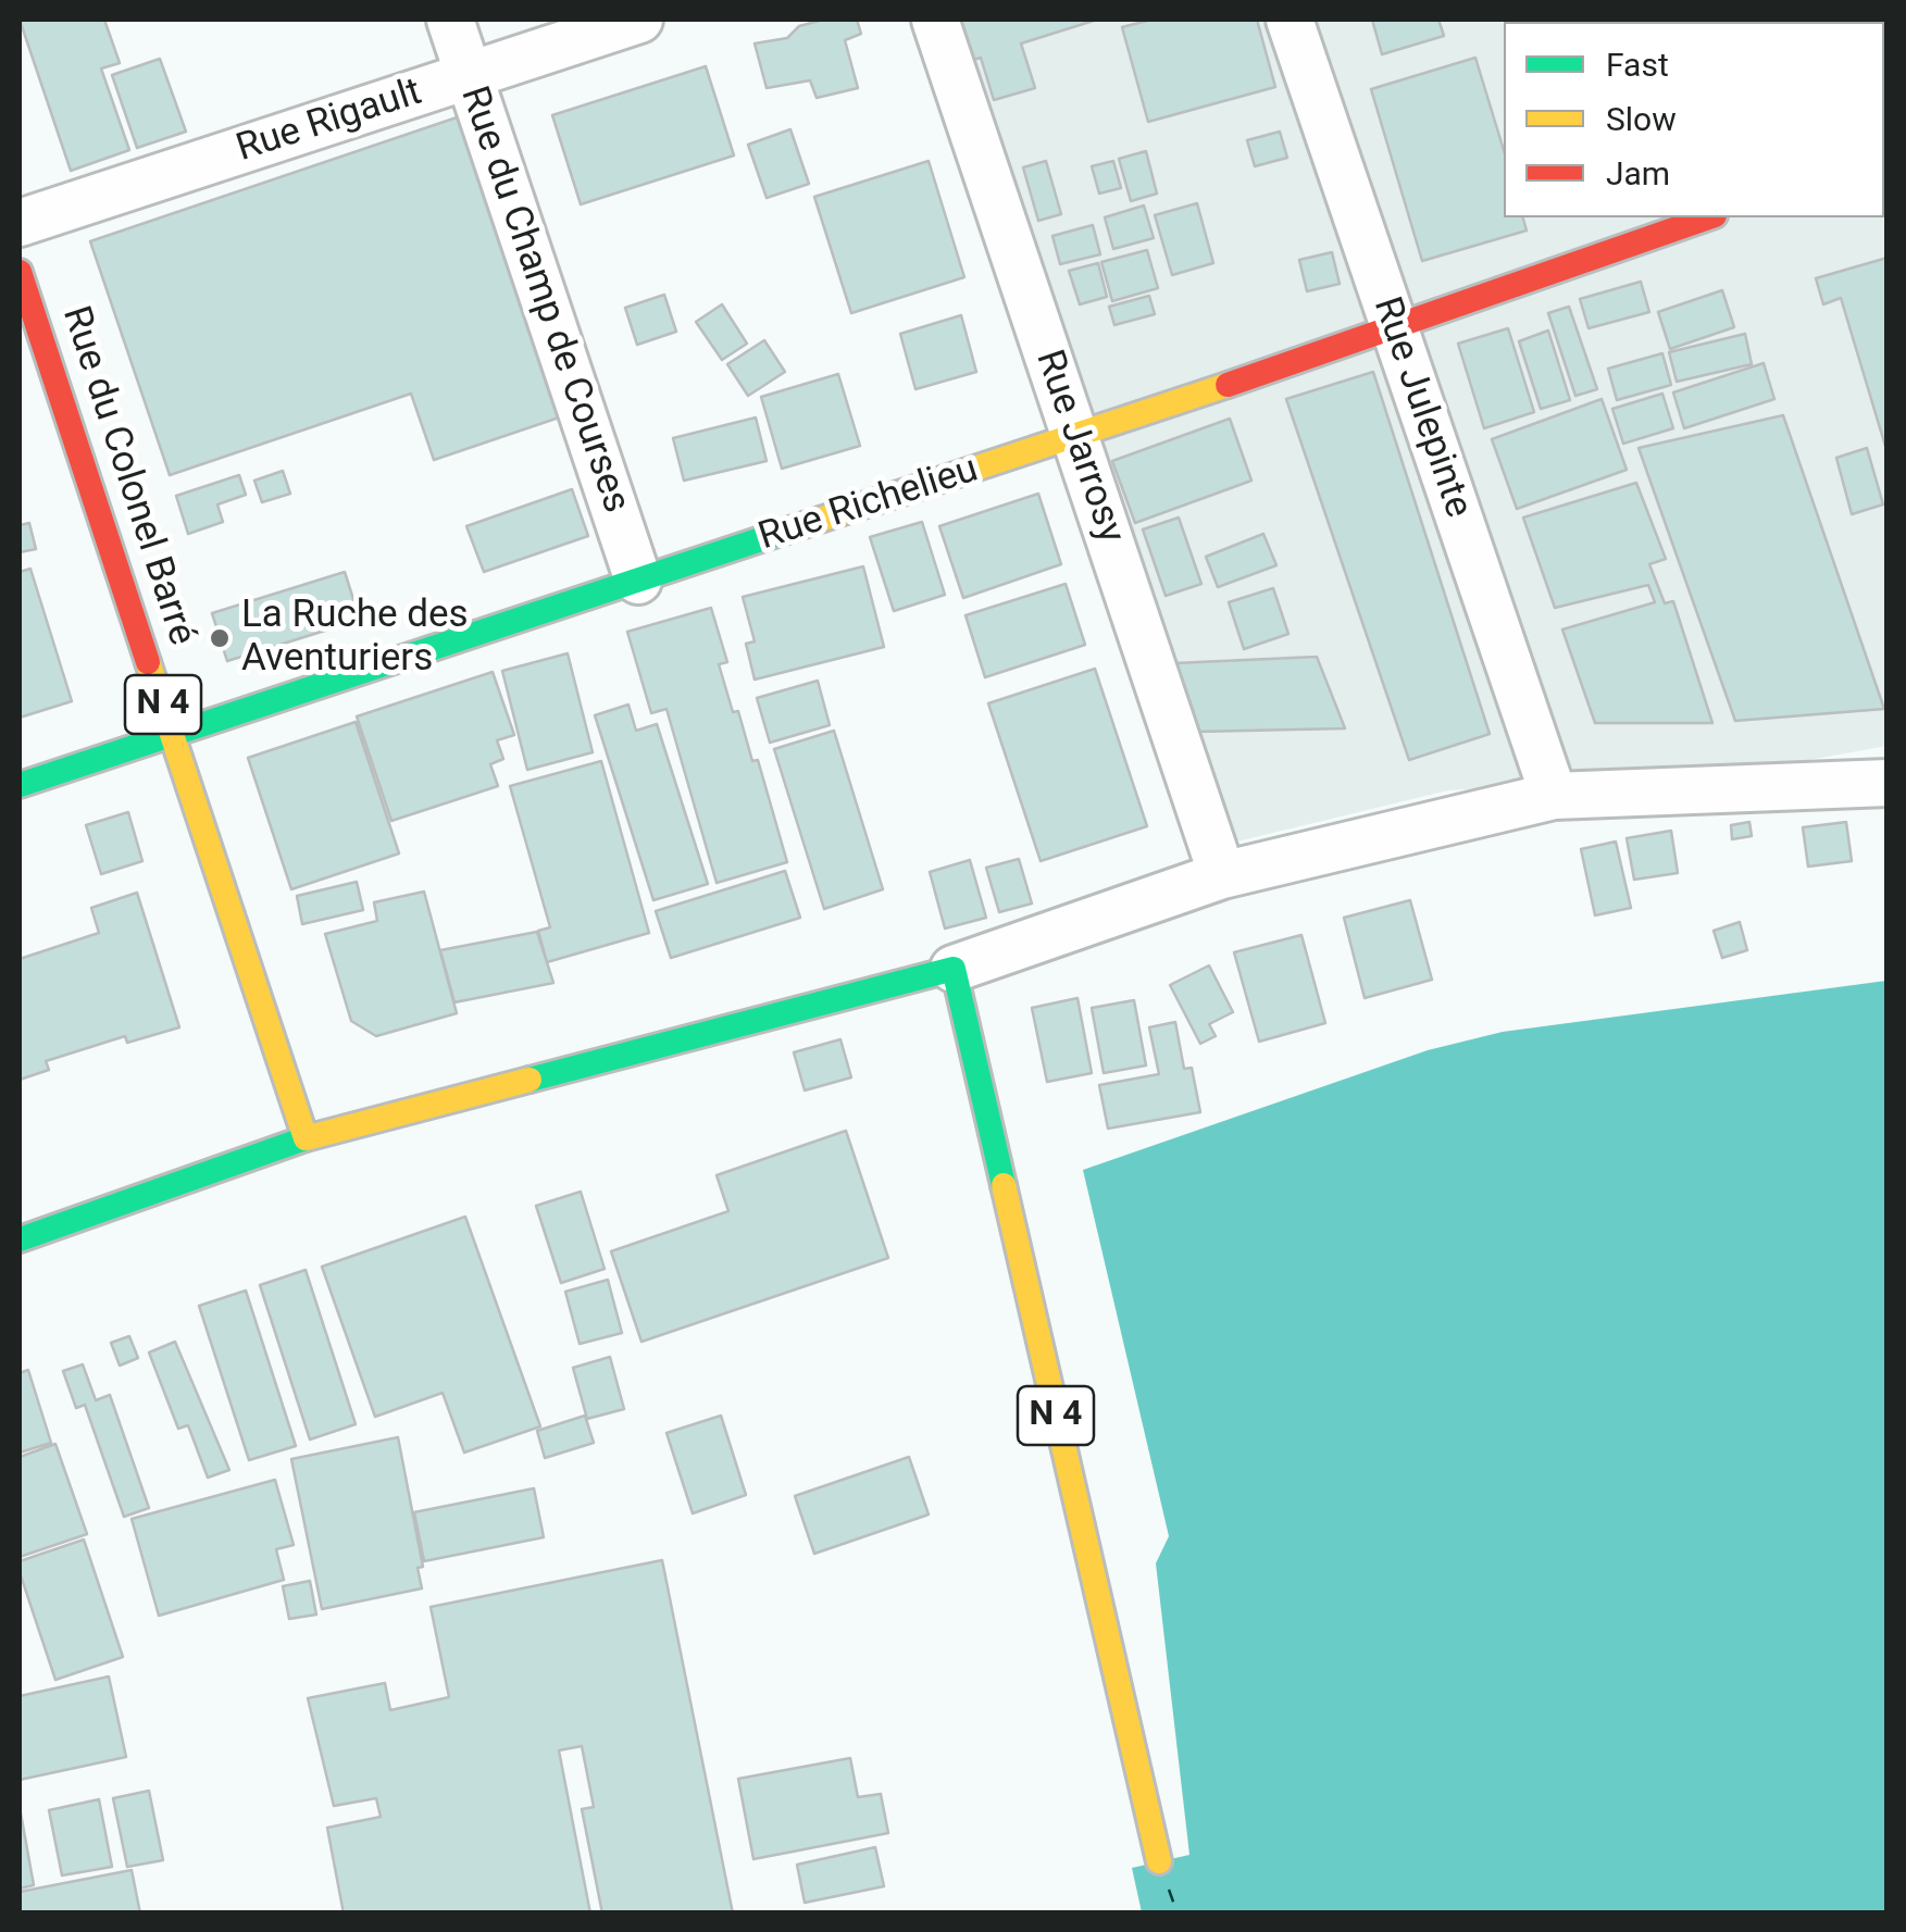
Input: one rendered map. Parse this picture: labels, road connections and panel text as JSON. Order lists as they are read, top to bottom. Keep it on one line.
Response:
{"streets":{"main road":["Rue du Colonel Barré","Rue Richelieu","N 4"],"street":["Rue Rigault","Rue du Champ de Courses","Rue Julepinte","Rue Jarrosy"]},"crossings":[["Rue Rigault","Rue du Champ de Courses"],["Rue du Champ de Courses","Rue Richelieu"],["Rue Julepinte","Rue Richelieu"],["Rue Jarrosy","Rue Richelieu"],["Rue du Colonel Barré","Rue Richelieu"]],"places":["La Ruche des Aventuriers"],"legend":["Fast","Slow","Jam"]}
